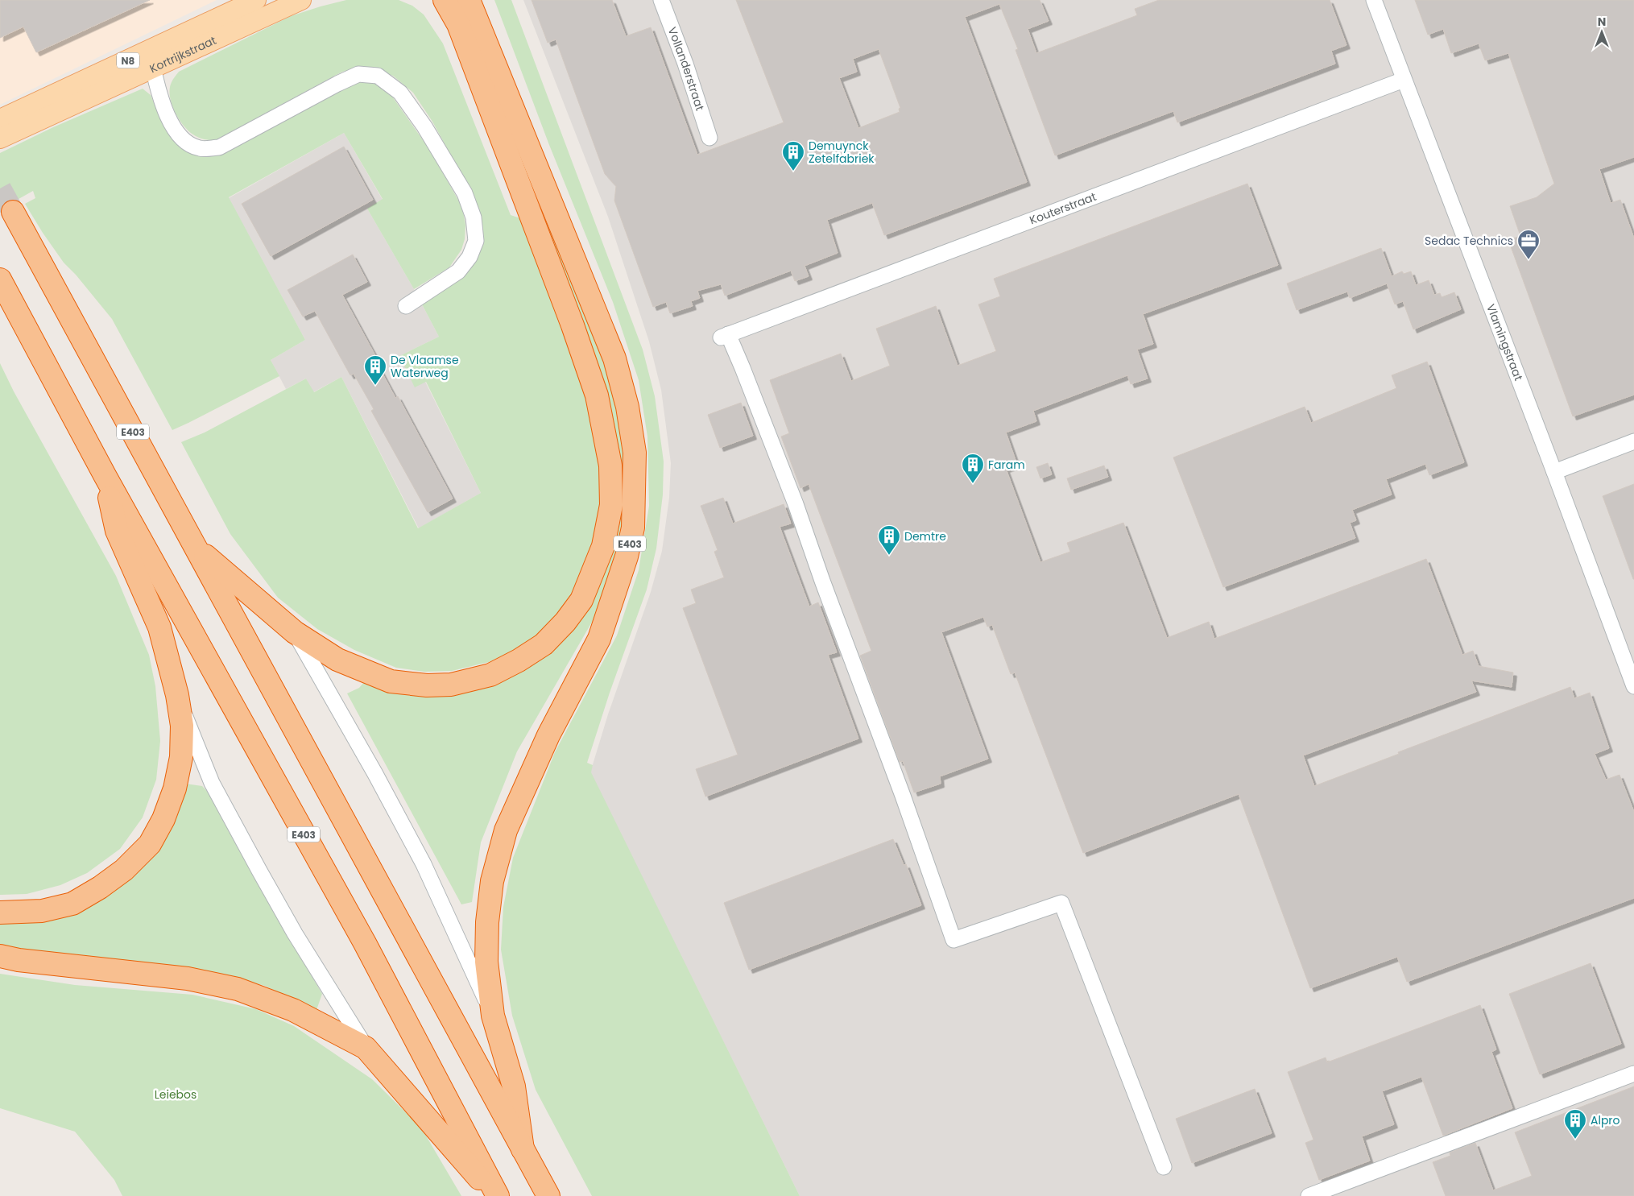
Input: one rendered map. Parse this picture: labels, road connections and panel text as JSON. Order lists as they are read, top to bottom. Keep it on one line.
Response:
{"streets":{"highway":["E403"],"main road":["Kortrijkstraat","N8"],"street":["Vollanderstraat","Kouterstraat","Vlamingstraat"]},"crossings":[["Kouterstraat","Vlamingstraat"]],"parks":["Leiebos"],"places":{"building":["Demuynck Zetelfabriek","De Vlaamse Waterweg","Faram","Demtre","Alpro"],"office":["Sedac Technics"]},"north":"top"}
